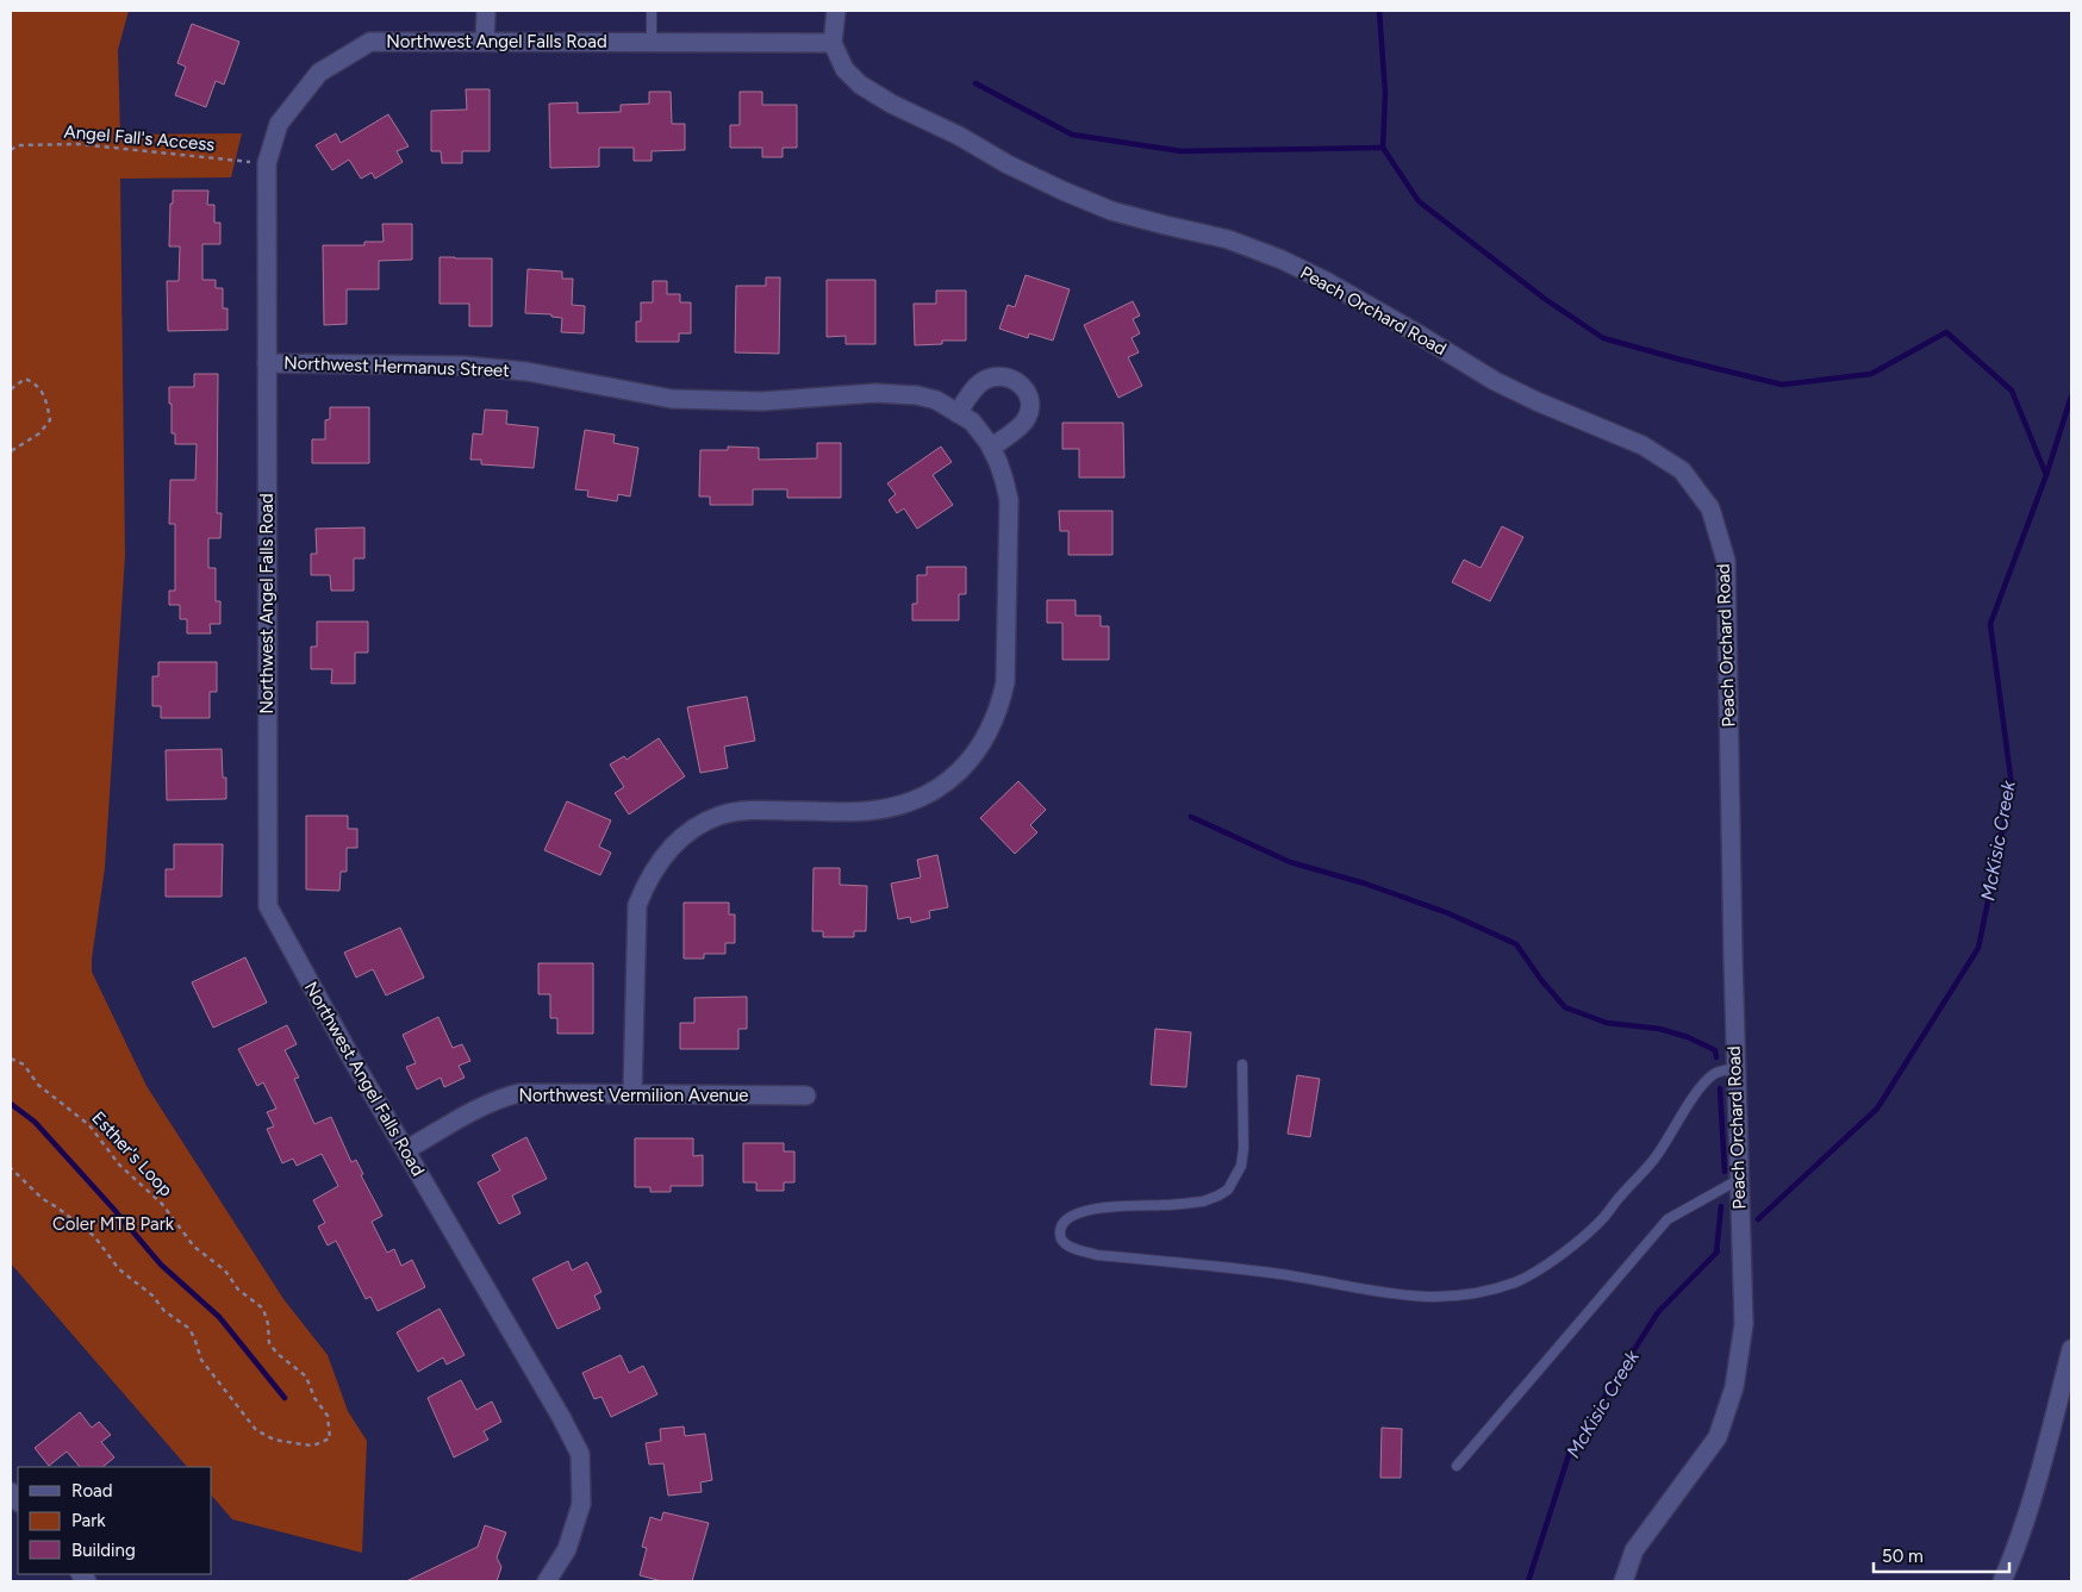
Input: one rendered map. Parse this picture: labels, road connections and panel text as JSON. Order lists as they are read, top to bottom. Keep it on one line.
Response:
{"streets":{"street":["Northwest Angel Falls Road","Peach Orchard Road","Northwest Hermanus Street","Northwest Vermilion Avenue"],"path":["Angel Fall's Access","Esther's Loop"]},"crossings":[["Northwest Angel Falls Road","Angel Fall's Access"],["Northwest Angel Falls Road","Peach Orchard Road"],["Northwest Angel Falls Road","Northwest Hermanus Street"],["Northwest Angel Falls Road","Northwest Vermilion Avenue"],["Northwest Hermanus Street","Northwest Vermilion Avenue"]],"water":["McKisic Creek"],"parks":["Coler MTB Park"],"legend":["Road","Park","Building"],"scale_bar":"50 m"}
